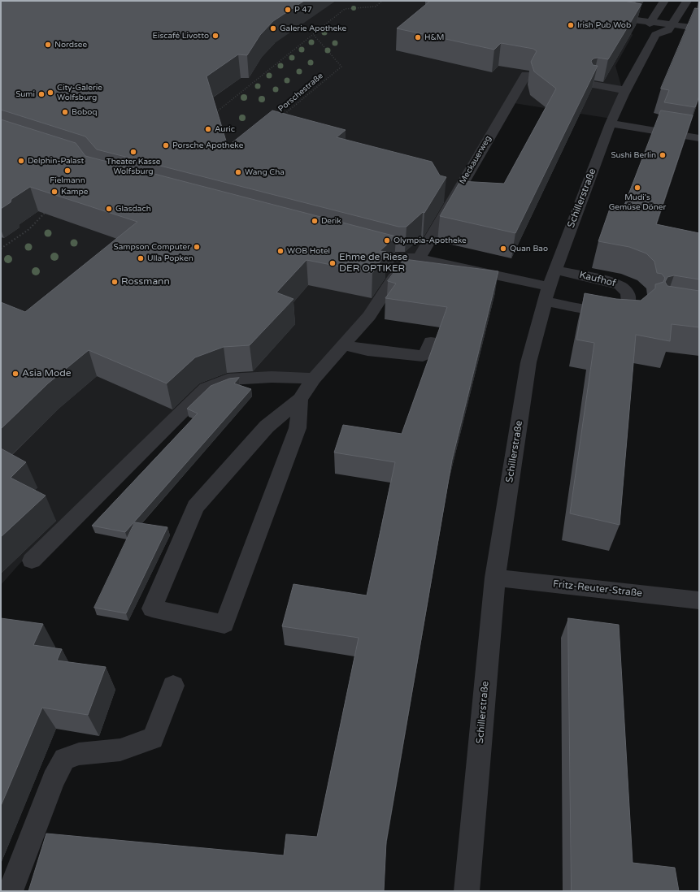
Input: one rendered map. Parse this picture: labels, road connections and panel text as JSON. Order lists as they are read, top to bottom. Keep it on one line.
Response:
{"streets":{"street":["Meckauerweg","Schillerstraße","Kaufhof","Fritz-Reuter-Straße"],"path":["Porschestraße"]},"crossings":[["Meckauerweg","Kaufhof"],["Schillerstraße","Kaufhof"],["Schillerstraße","Fritz-Reuter-Straße"]],"places":["P 47","Irish Pub Wob","Galerie Apotheke","Eiscafé Livotto","H&M","Nordsee","City-Galerie Wolfsburg","Sumi","Boboq","Auric","Porsche Apotheke","Theater Kasse Wolfsburg","Sushi Berlin","Delphin-Palast","Fielmann","Wang Cha","Mudi's Gemüse Döner","Kampe","Glasdach","Derik","Olympia-Apotheke","Sampson Computer","Quan Bao","WOB Hotel","Ulla Popken","Ehme de Riese DER OPTIKER","Rossmann","Asia Mode"]}
